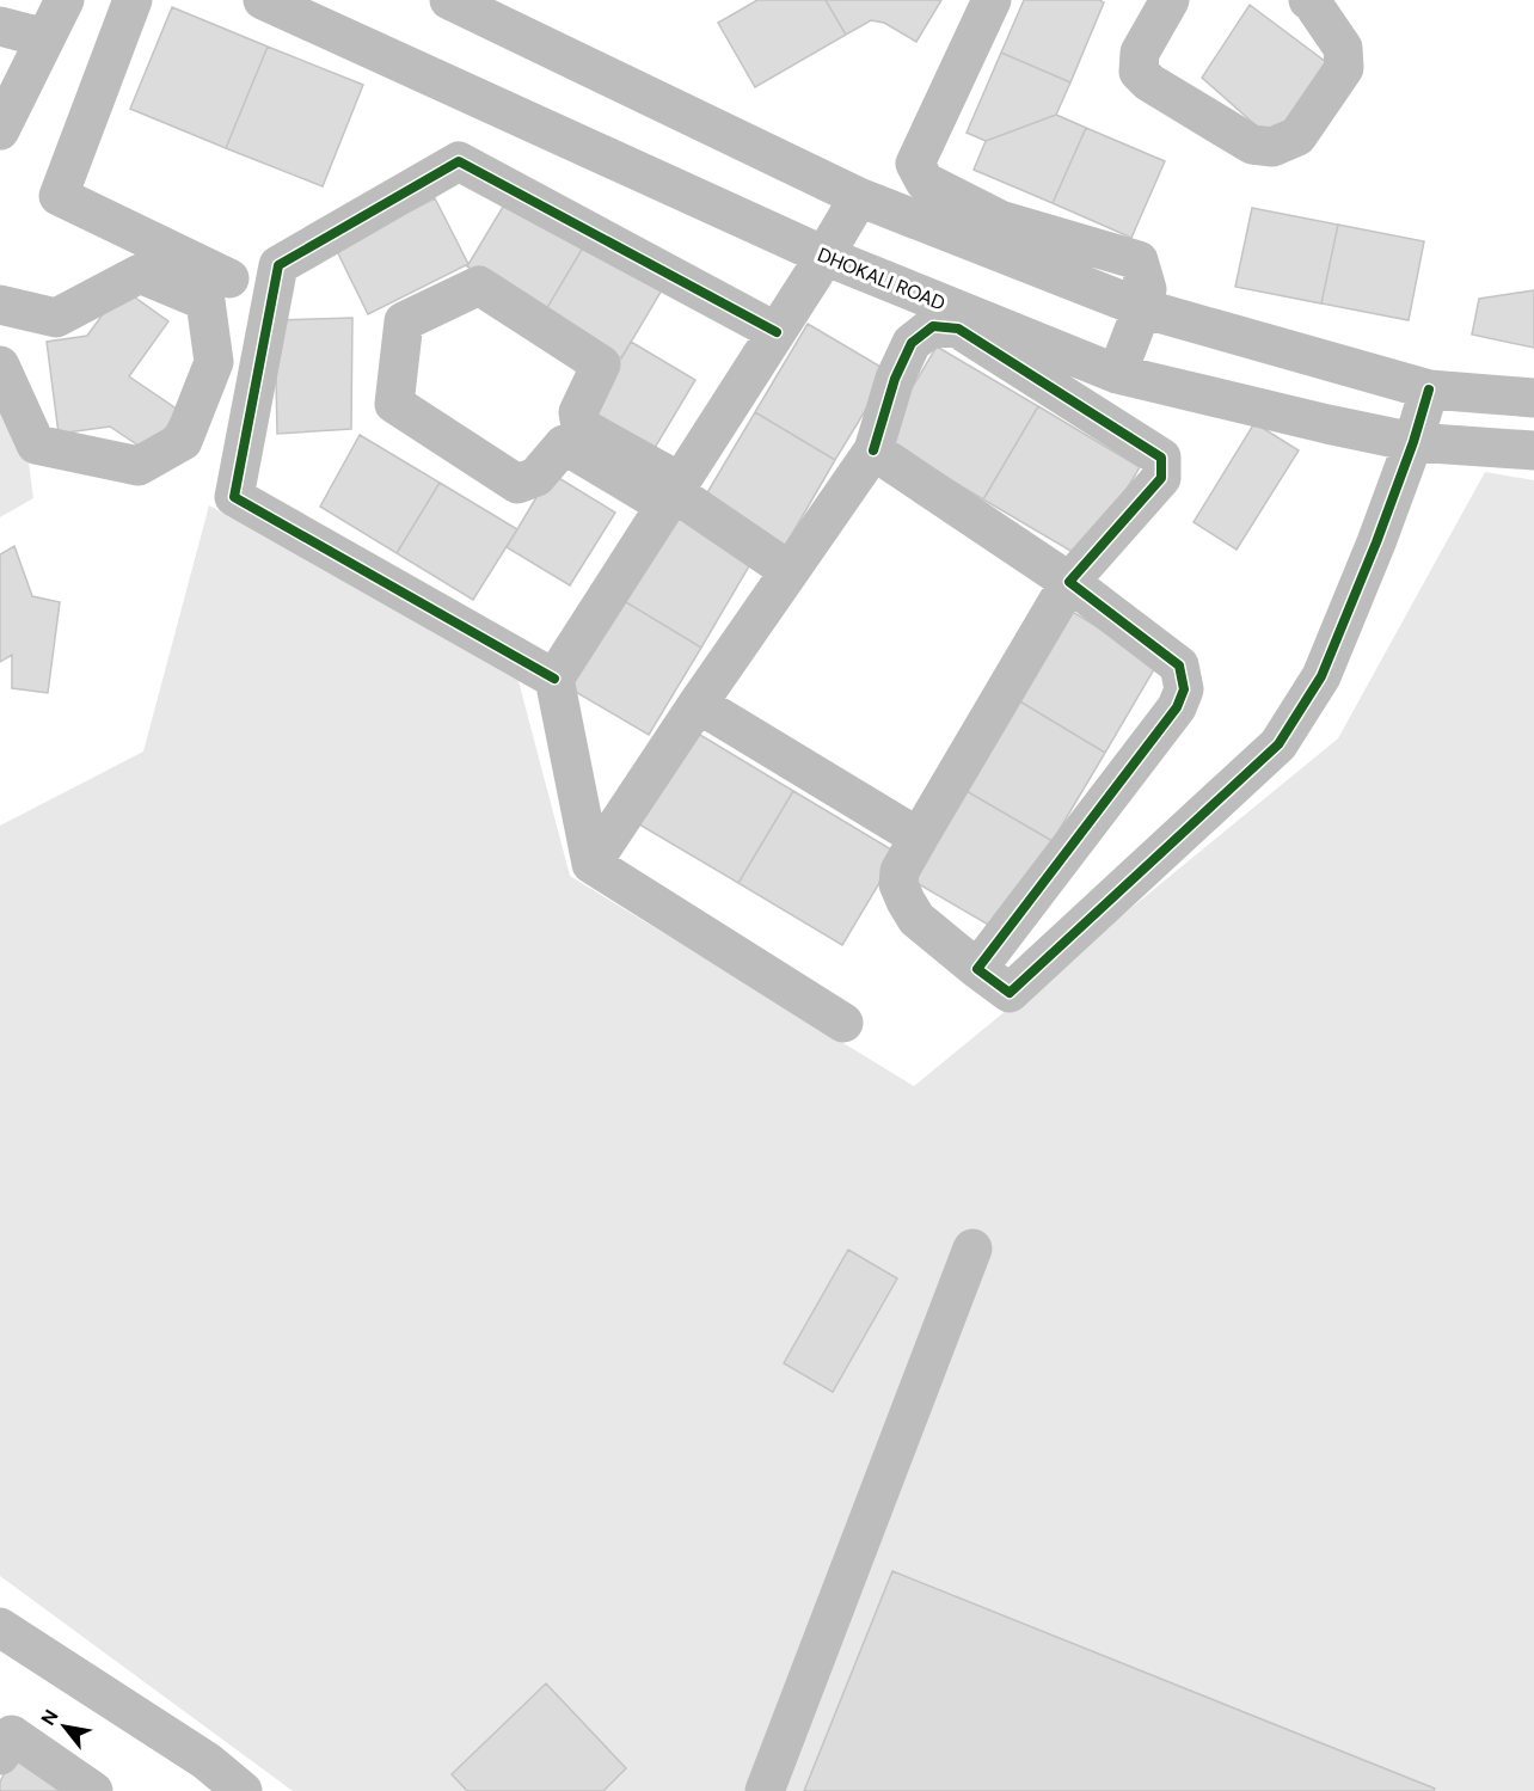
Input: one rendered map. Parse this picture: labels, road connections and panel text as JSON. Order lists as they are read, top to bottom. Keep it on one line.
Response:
{"streets":{"street":["DHOKALI ROAD"]},"north":"top left"}
